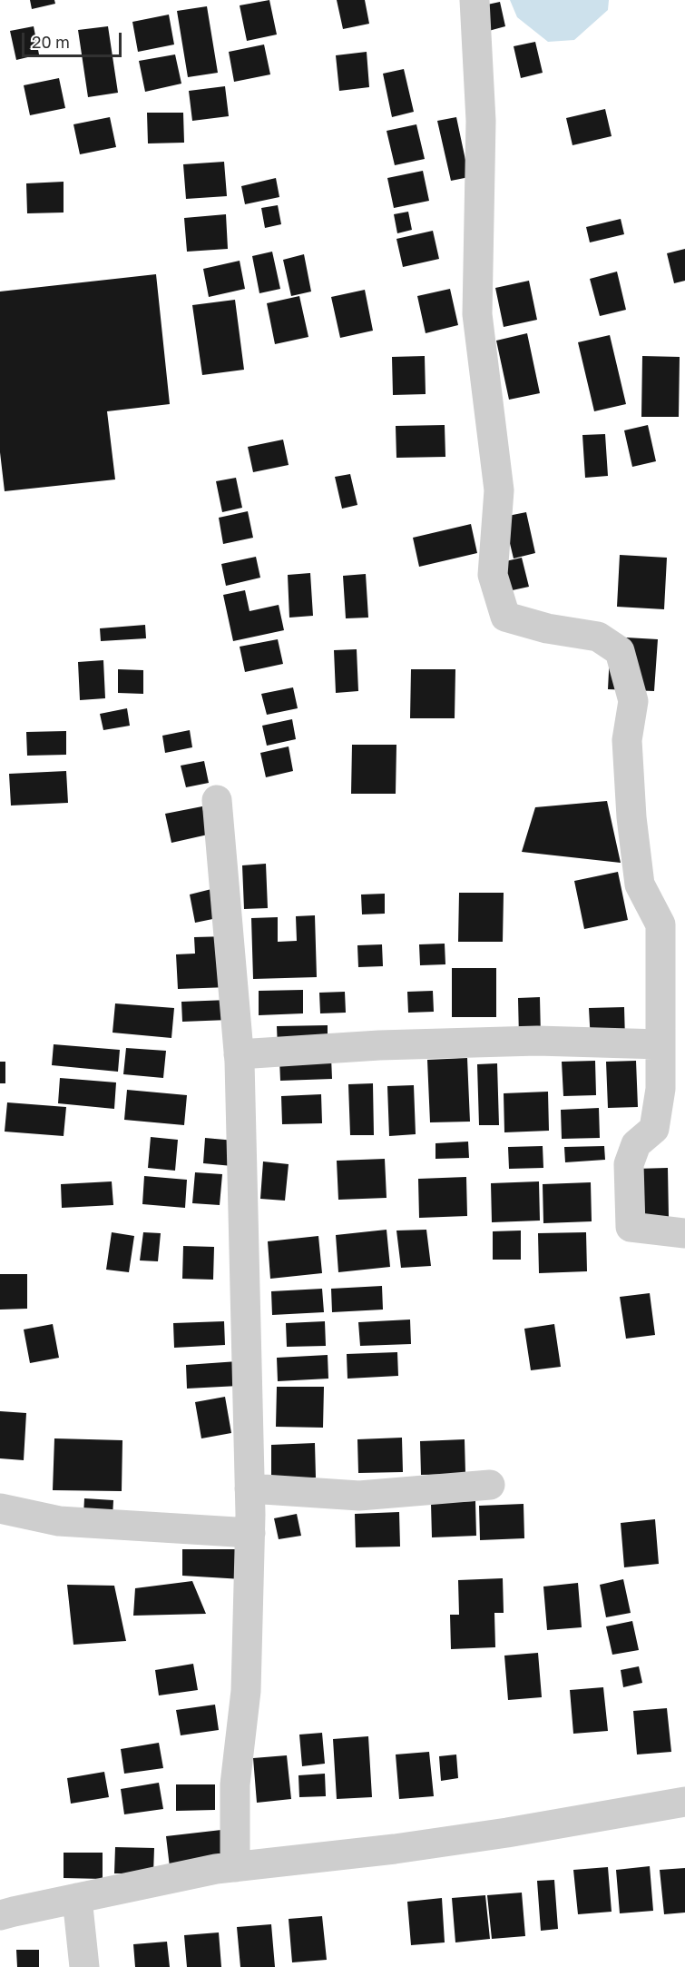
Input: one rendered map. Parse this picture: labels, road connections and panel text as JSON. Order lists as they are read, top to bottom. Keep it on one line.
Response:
{"scale_bar":"20 m"}
